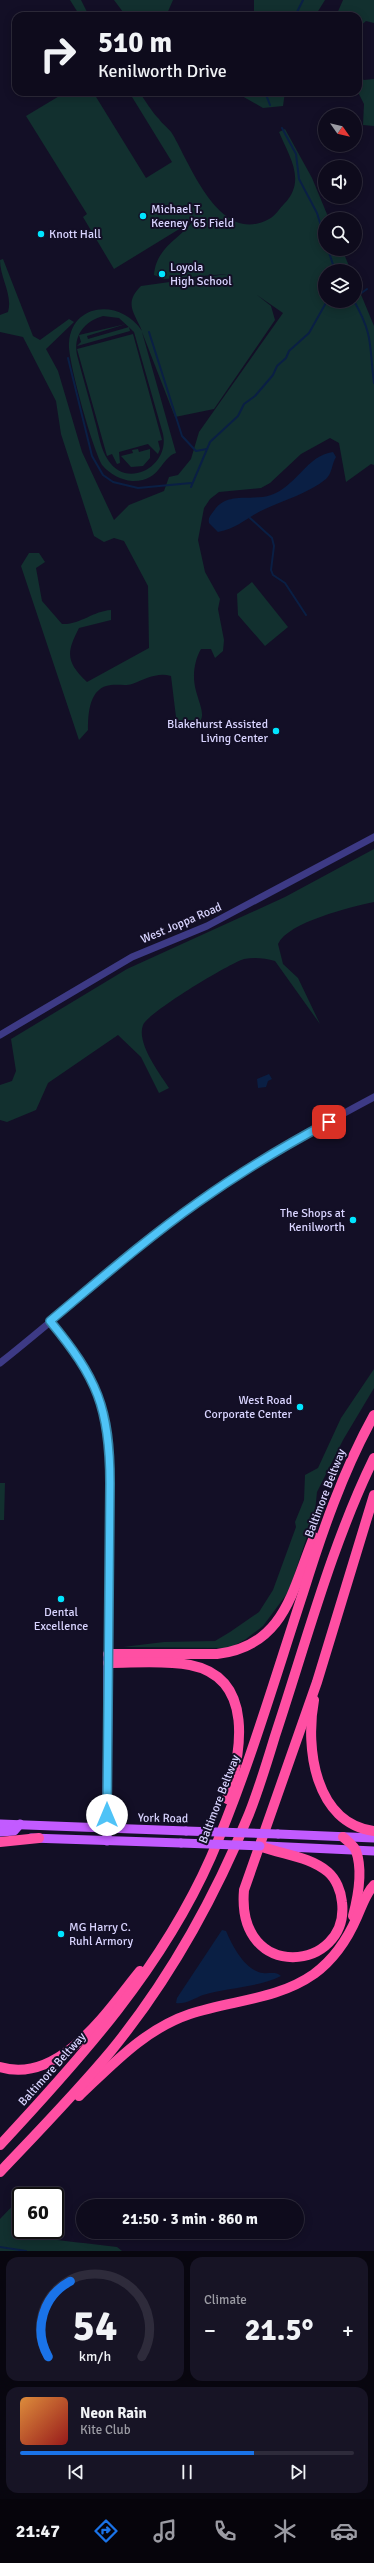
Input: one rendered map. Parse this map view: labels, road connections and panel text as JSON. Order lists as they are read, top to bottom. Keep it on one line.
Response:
{"streets":{"highway":["Baltimore Beltway"],"main road":["York Road"],"street":["West Joppa Road"]},"places":["Michael T. Keeney '65 Field","Knott Hall","Loyola High School","Blakehurst Assisted Living Center","The Shops at Kenilworth","West Road Corporate Center","Dental Excellence","MG Harry C. Ruhl Armory"],"north":"bottom right","page":{"turn":["510 m","Kenilworth Drive"],"limit":"60","trip":"21:50 · 3 min · 860 m","tile":"Climate","heat":["−","21.5°","+"],"song":["Neon Rain","Kite Club"],"tabs":"21:47","gauge":["54","km/h"]}}
